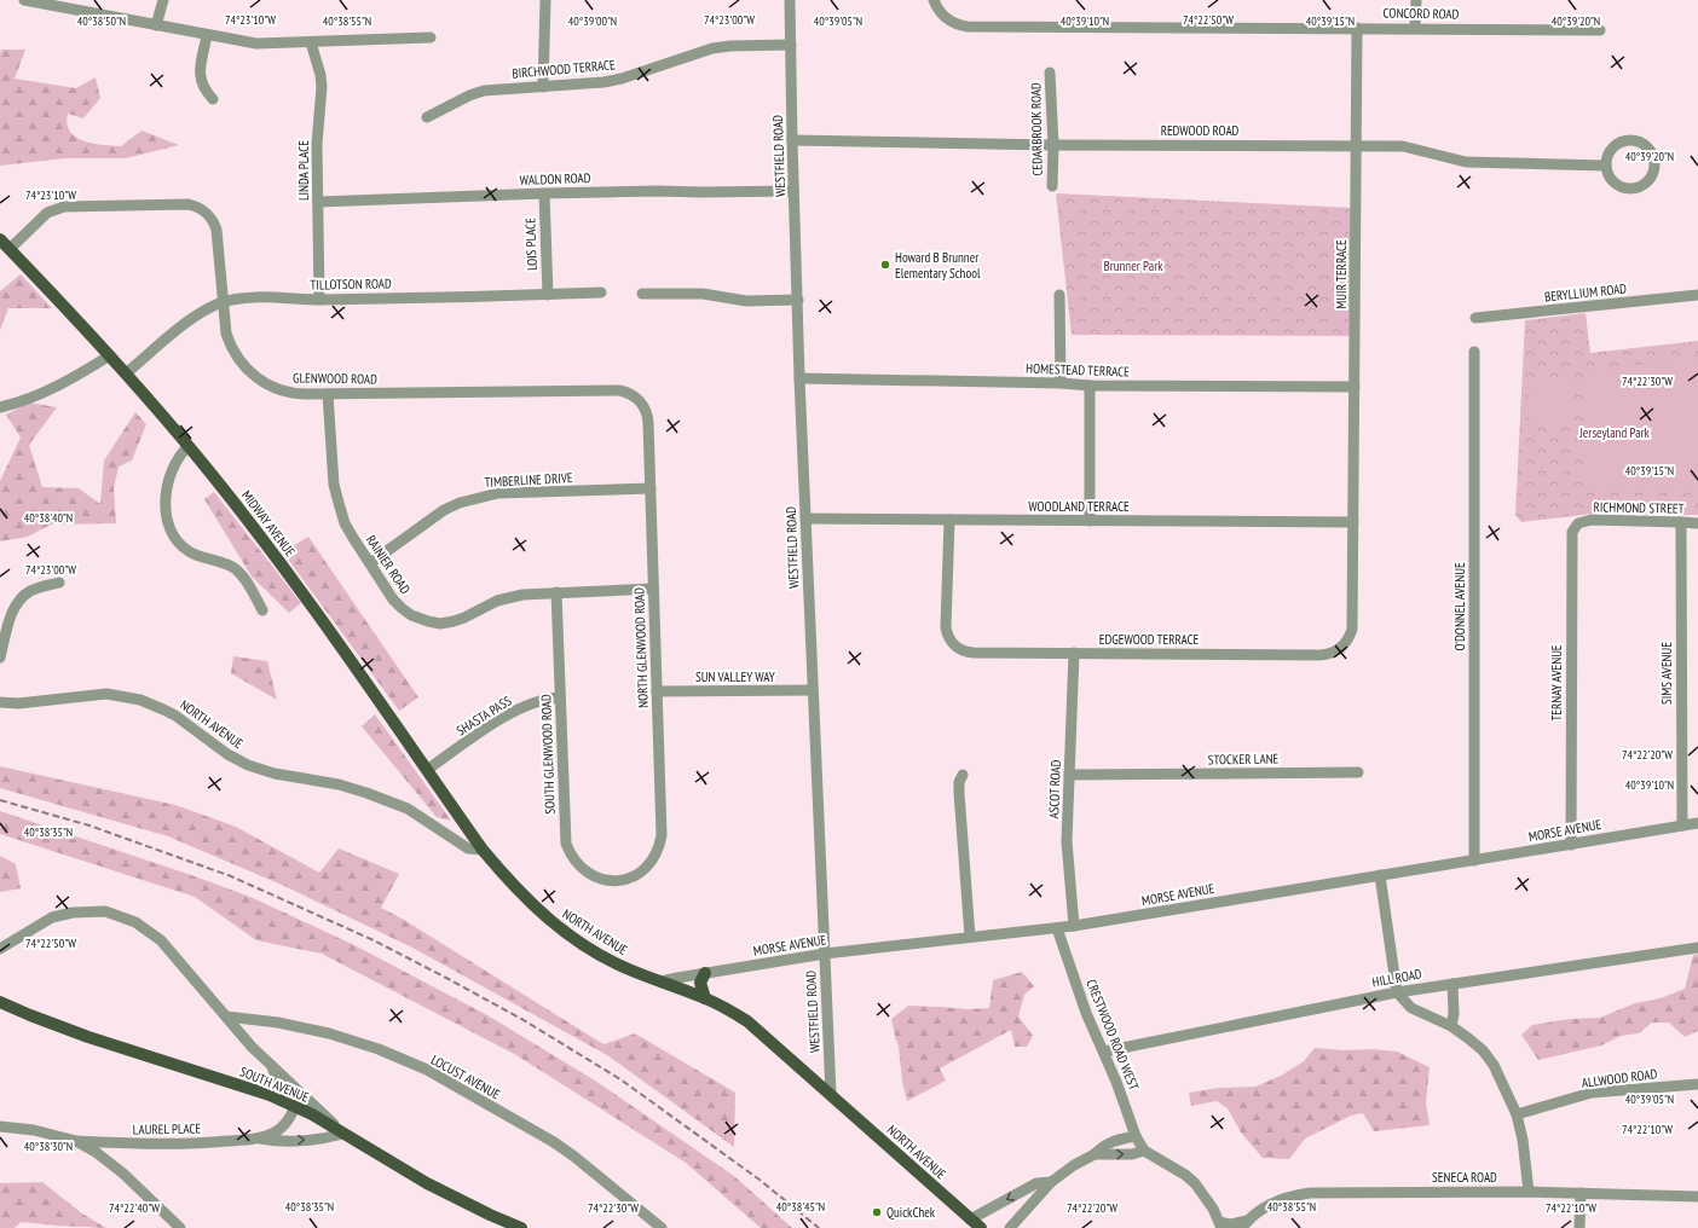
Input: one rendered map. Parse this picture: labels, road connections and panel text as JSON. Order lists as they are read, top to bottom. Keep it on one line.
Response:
{"streets":{"main road":["MIDWAY AVENUE","NORTH AVENUE","SOUTH AVENUE"],"street":["CONCORD ROAD","BIRCHWOOD TERRACE","CEDARBROOK ROAD","REDWOOD ROAD","WESTFIELD ROAD","LINDA PLACE","WALDON ROAD","LOIS PLACE","MUIR TERRACE","TILLOTSON ROAD","BERYLLIUM ROAD","HOMESTEAD TERRACE","GLENWOOD ROAD","TIMBERLINE DRIVE","WOODLAND TERRACE","RICHMOND STREET","RAINIER ROAD","O'DONNEL AVENUE","EDGEWOOD TERRACE","NORTH GLENWOOD ROAD","SIMS AVENUE","SUN VALLEY WAY","TERNAY AVENUE","SHASTA PASS","SOUTH GLENWOOD ROAD","STOCKER LANE","ASCOT ROAD","MORSE AVENUE","HILL ROAD","CRESTWOOD ROAD WEST","LOCUST AVENUE","ALLWOOD ROAD","LAUREL PLACE","SENECA ROAD"]},"crossings":[["CONCORD ROAD","MUIR TERRACE"],["BIRCHWOOD TERRACE","WESTFIELD ROAD"],["CEDARBROOK ROAD","REDWOOD ROAD"],["REDWOOD ROAD","WESTFIELD ROAD"],["REDWOOD ROAD","MUIR TERRACE"],["WESTFIELD ROAD","WALDON ROAD"],["WESTFIELD ROAD","HOMESTEAD TERRACE"],["WESTFIELD ROAD","WOODLAND TERRACE"],["WESTFIELD ROAD","SUN VALLEY WAY"],["WESTFIELD ROAD","NORTH AVENUE"],["WESTFIELD ROAD","MORSE AVENUE"],["LINDA PLACE","WALDON ROAD"],["LINDA PLACE","TILLOTSON ROAD"],["WALDON ROAD","LOIS PLACE"],["LOIS PLACE","TILLOTSON ROAD"],["MUIR TERRACE","HOMESTEAD TERRACE"],["MUIR TERRACE","WOODLAND TERRACE"],["MUIR TERRACE","EDGEWOOD TERRACE"],["TILLOTSON ROAD","GLENWOOD ROAD"],["TILLOTSON ROAD","MIDWAY AVENUE"],["GLENWOOD ROAD","MIDWAY AVENUE"],["GLENWOOD ROAD","RAINIER ROAD"],["GLENWOOD ROAD","NORTH GLENWOOD ROAD"],["TIMBERLINE DRIVE","RAINIER ROAD"],["TIMBERLINE DRIVE","NORTH GLENWOOD ROAD"],["WOODLAND TERRACE","EDGEWOOD TERRACE"],["RICHMOND STREET","SIMS AVENUE"],["RICHMOND STREET","TERNAY AVENUE"],["MIDWAY AVENUE","SHASTA PASS"],["MIDWAY AVENUE","NORTH AVENUE"],["RAINIER ROAD","NORTH GLENWOOD ROAD"],["RAINIER ROAD","SOUTH GLENWOOD ROAD"],["O'DONNEL AVENUE","MORSE AVENUE"],["EDGEWOOD TERRACE","ASCOT ROAD"],["NORTH GLENWOOD ROAD","SUN VALLEY WAY"],["NORTH GLENWOOD ROAD","SOUTH GLENWOOD ROAD"],["SIMS AVENUE","MORSE AVENUE"],["TERNAY AVENUE","MORSE AVENUE"],["SHASTA PASS","SOUTH GLENWOOD ROAD"],["NORTH AVENUE","MORSE AVENUE"],["STOCKER LANE","ASCOT ROAD"],["ASCOT ROAD","MORSE AVENUE"],["MORSE AVENUE","CRESTWOOD ROAD WEST"],["HILL ROAD","CRESTWOOD ROAD WEST"],["SOUTH AVENUE","LAUREL PLACE"]],"parks":["Brunner Park","Jerseyland Park"],"places":["Howard B Brunner Elementary School","QuickChek"],"coordinates":["74°23'10\"W","74°23'00\"W","74°22'50\"W","40°39'00\"N","40°39'05\"N","40°39'15\"N","40°38'50\"N","40°38'55\"N","40°39'10\"N","40°39'20\"N","74°22'30\"W","40°38'40\"N","74°22'20\"W","40°38'35\"N","74°22'10\"W","40°38'30\"N","40°38'45\"N","74°22'40\"W"]}
